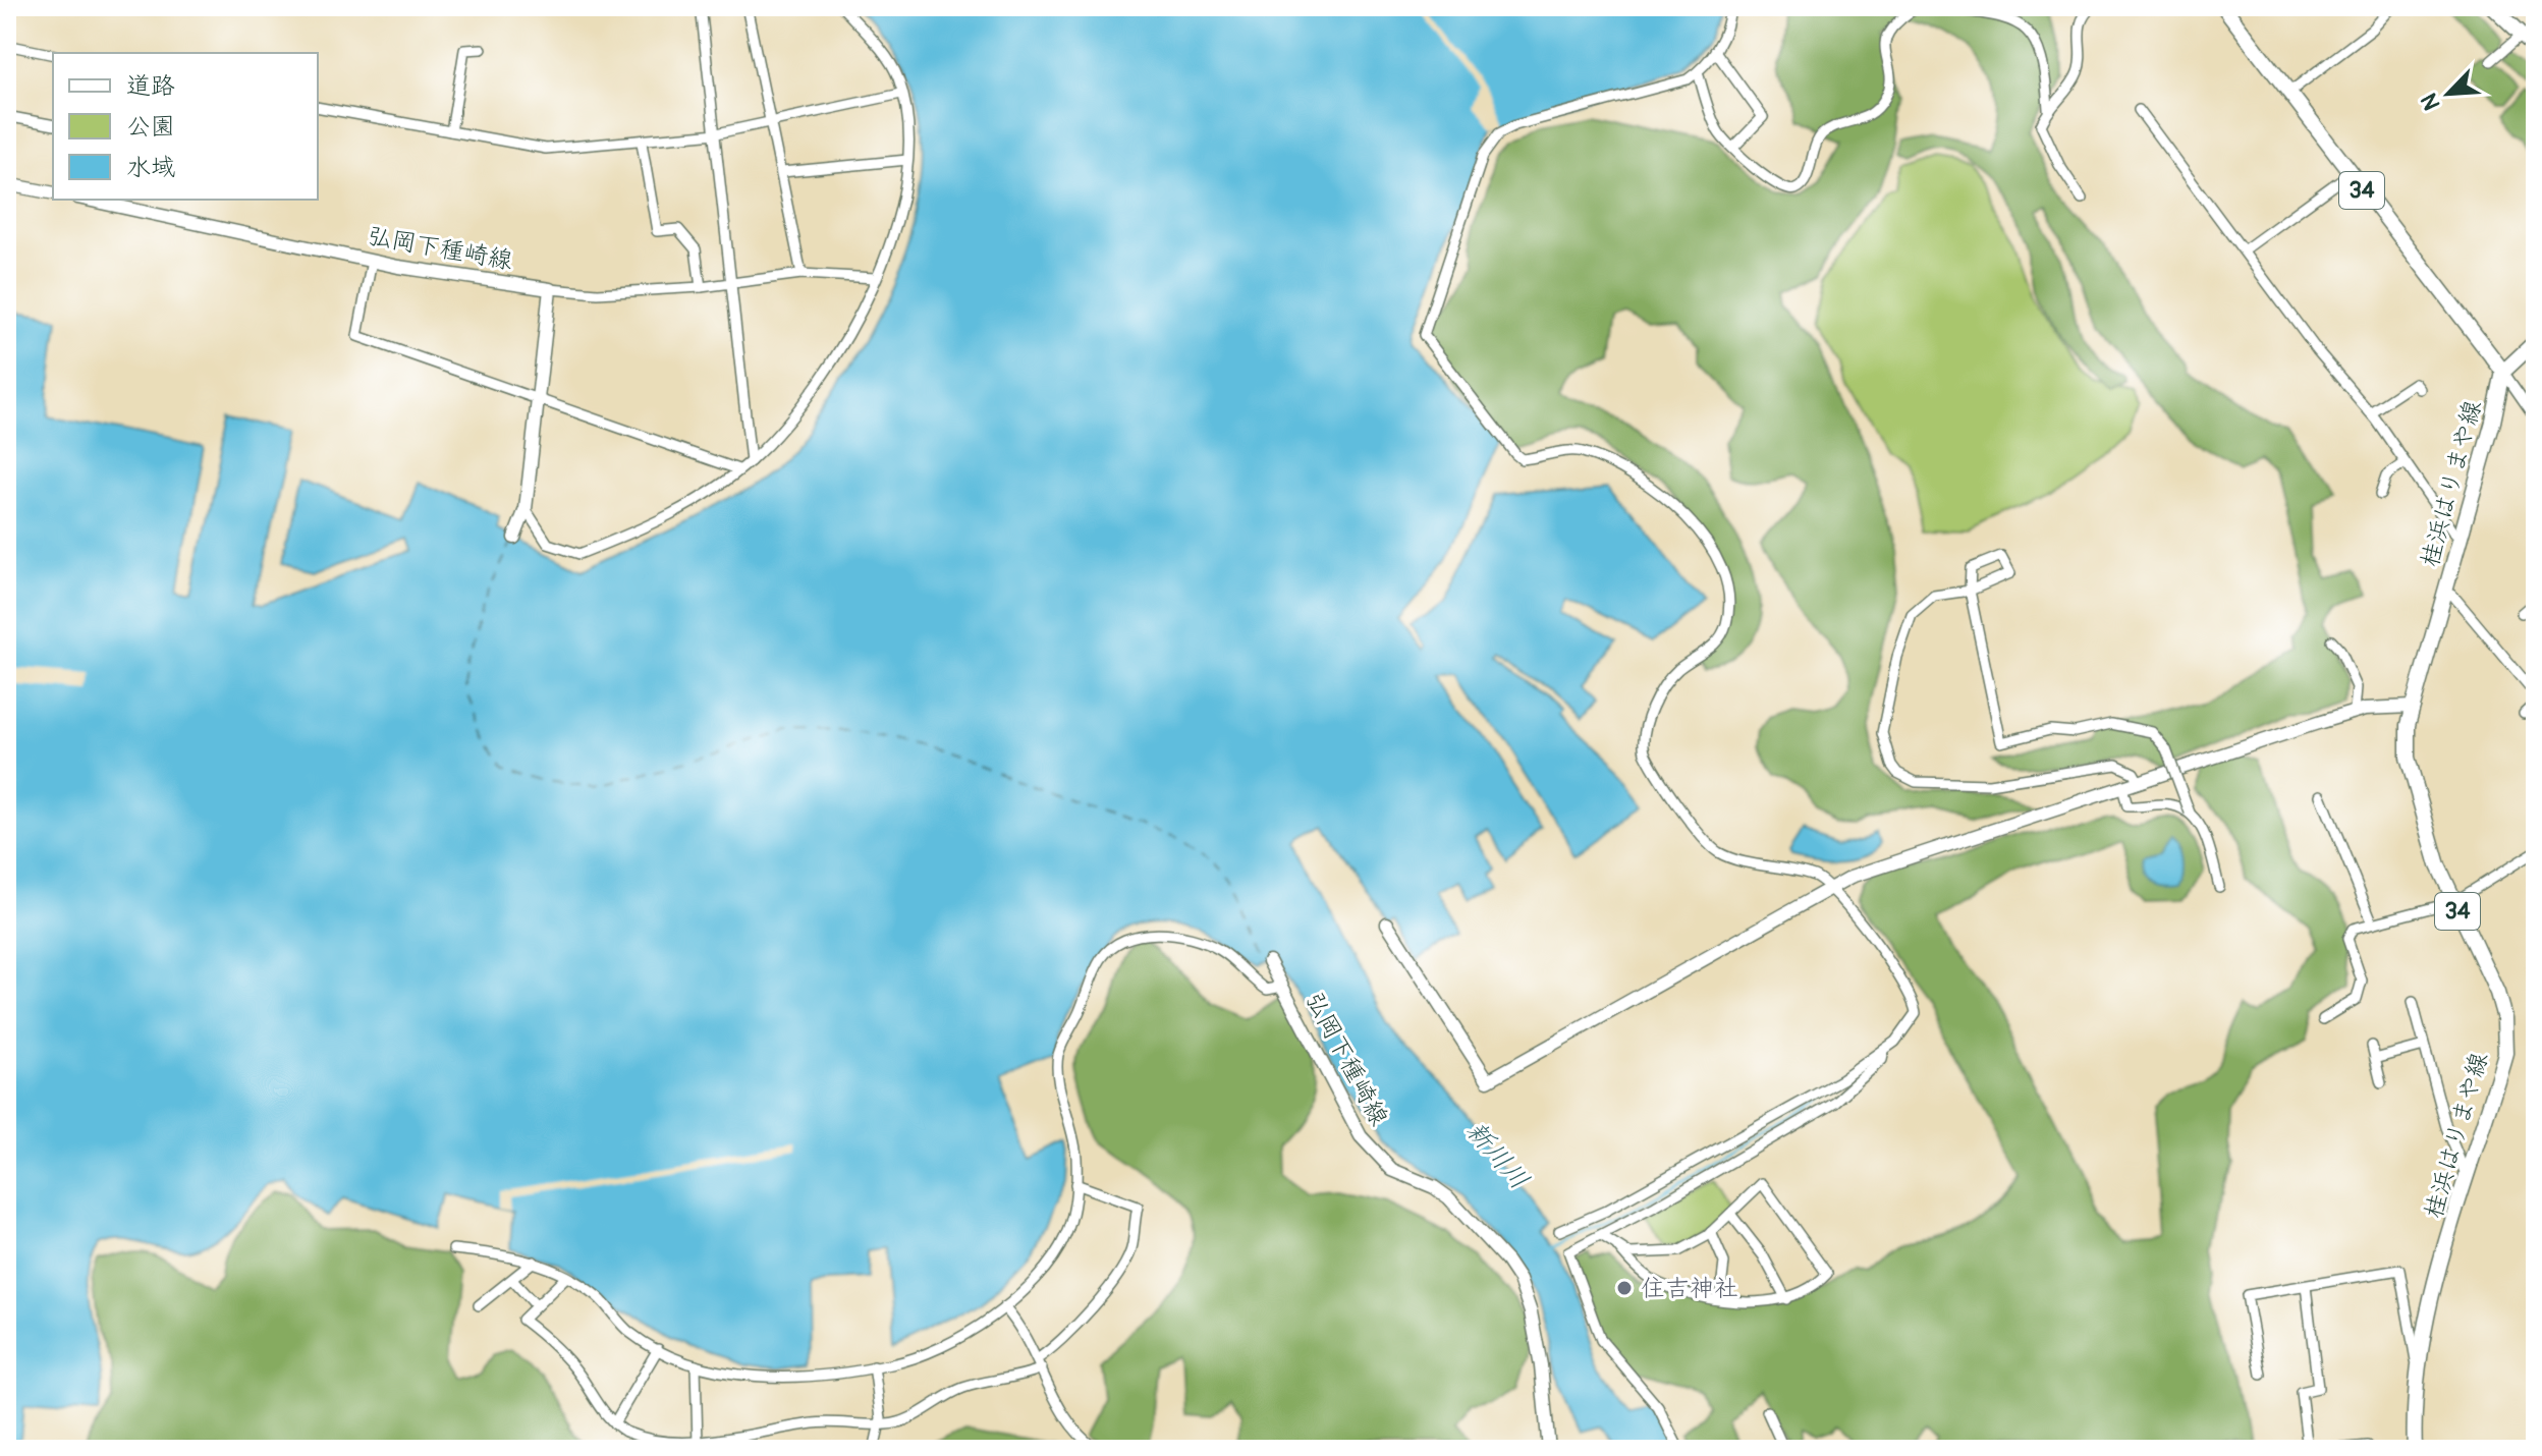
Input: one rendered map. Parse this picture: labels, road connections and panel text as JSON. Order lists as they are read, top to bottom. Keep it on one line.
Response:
{"streets":{"main road":["34","弘岡下種崎線","桂浜はりまや線"]},"water":["新川川"],"places":["住吉神社"],"legend":["道路","公園","水域"],"north":"bottom left"}
